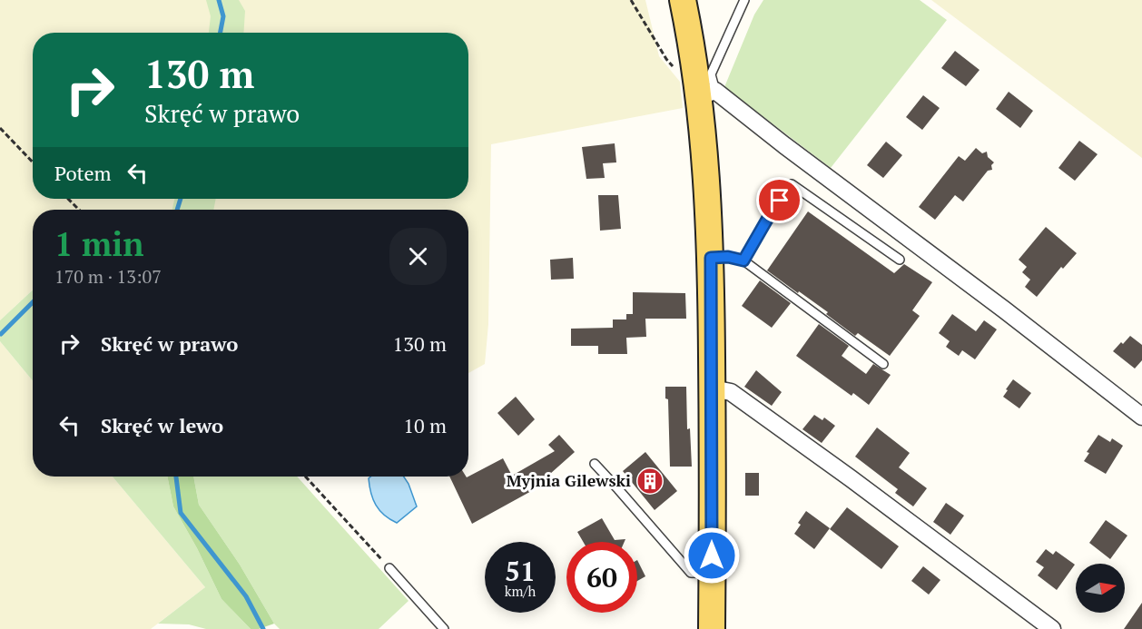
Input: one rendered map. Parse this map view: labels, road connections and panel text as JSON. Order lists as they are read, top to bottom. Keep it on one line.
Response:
{"places":{"building":["Myjnia Gilewski"]},"north":"right","page":{"turn":["130 m","Skręć w prawo"],"then":"Potem","heading":["1 min","170 m · 13:07"],"list":[{"name":"Skręć w prawo","value":"130 m"},{"name":"Skręć w lewo","value":"10 m"}],"speed":"51 km/h","limit":"60"}}
